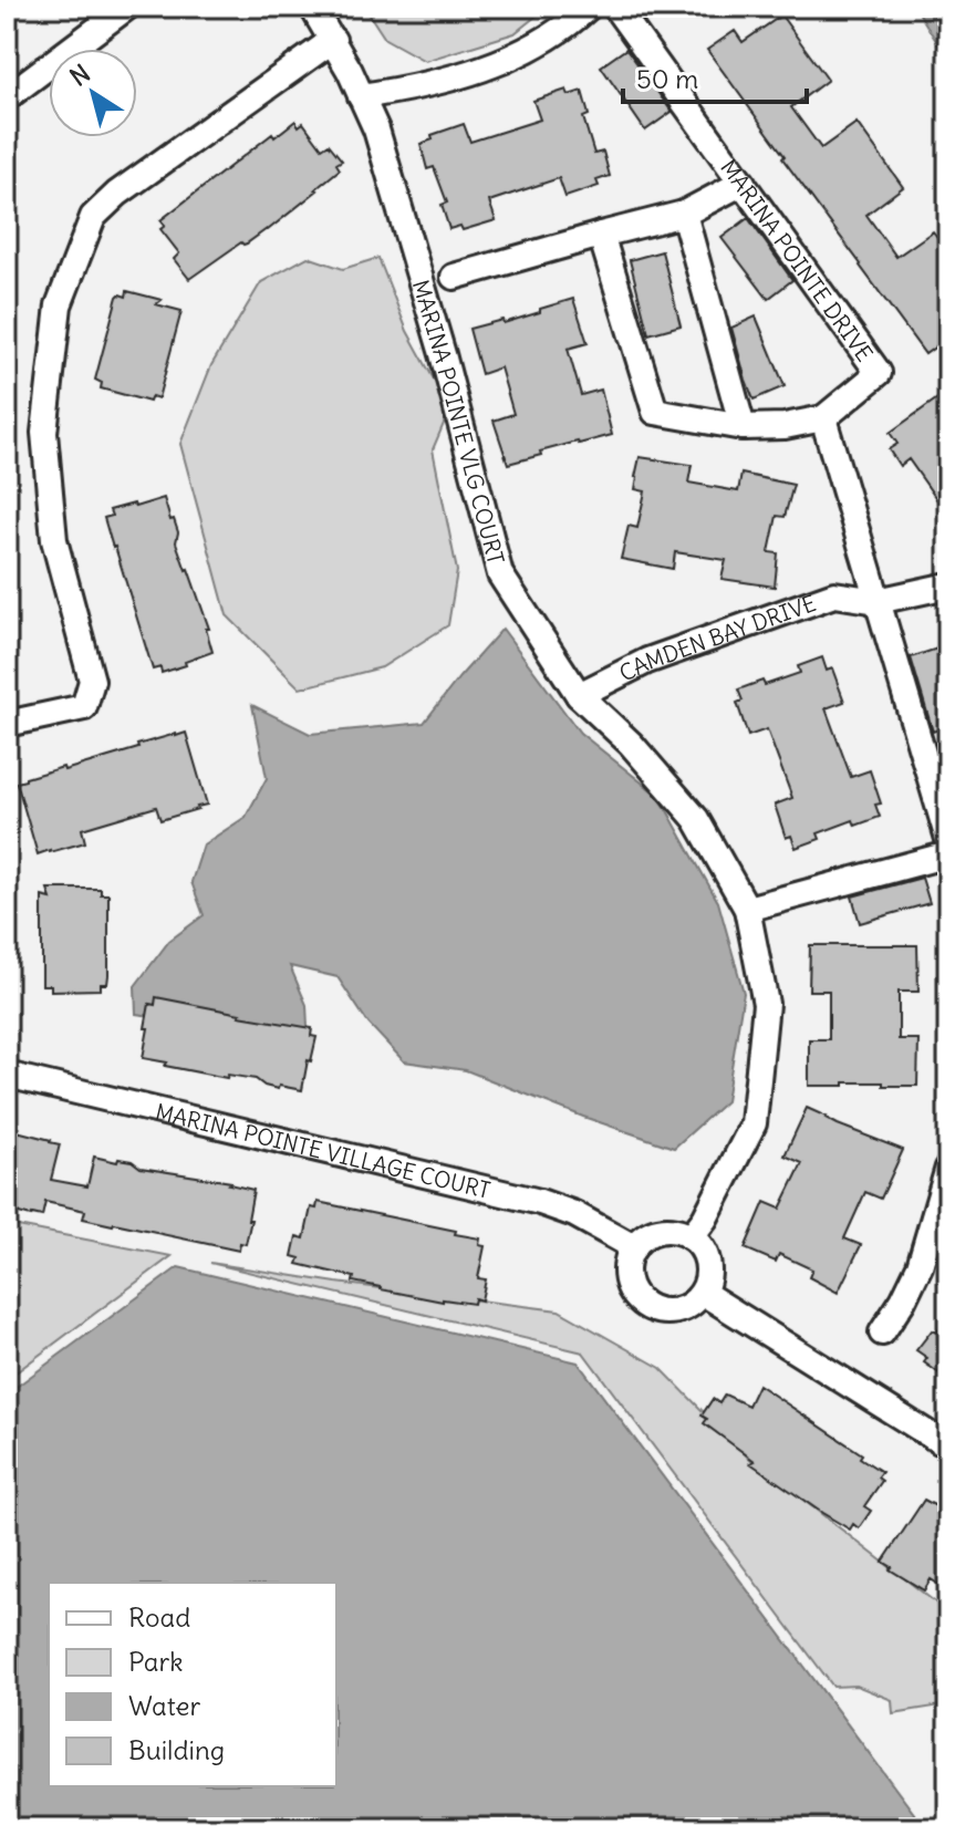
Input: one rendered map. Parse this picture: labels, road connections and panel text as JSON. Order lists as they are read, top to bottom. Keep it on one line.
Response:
{"streets":{"street":["MARINA POINTE DRIVE","MARINA POINTE VLG COURT","CAMDEN BAY DRIVE","MARINA POINTE VILLAGE COURT"]},"crossings":[["MARINA POINTE VLG COURT","CAMDEN BAY DRIVE"]],"legend":["Road","Park","Water","Building"],"scale_bar":"50 m","north":"top left"}
